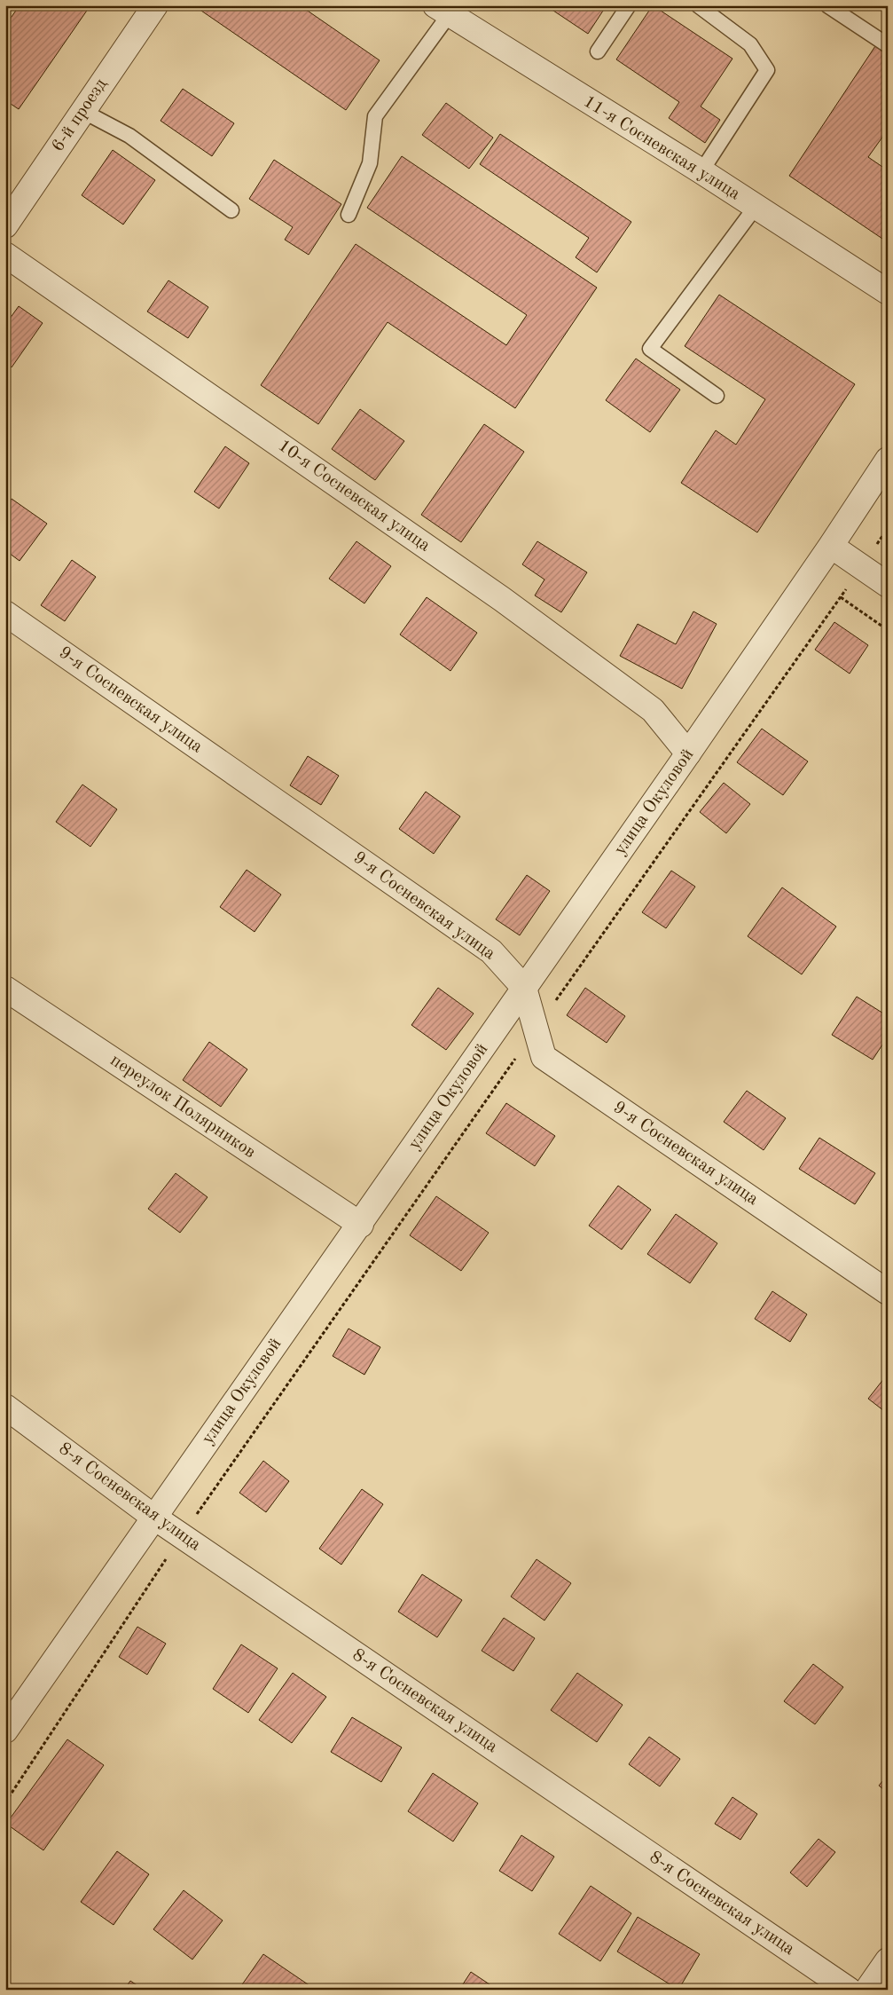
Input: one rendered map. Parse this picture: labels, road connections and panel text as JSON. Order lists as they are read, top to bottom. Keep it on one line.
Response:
{"streets":{"street":["6-й проезд","11-я Сосневская улица","10-я Сосневская улица","9-я Сосневская улица","улица Окуловой","переулок Полярников","8-я Сосневская улица"]},"crossings":[["10-я Сосневская улица","улица Окуловой"],["9-я Сосневская улица","улица Окуловой"],["улица Окуловой","переулок Полярников"],["улица Окуловой","8-я Сосневская улица"]]}
